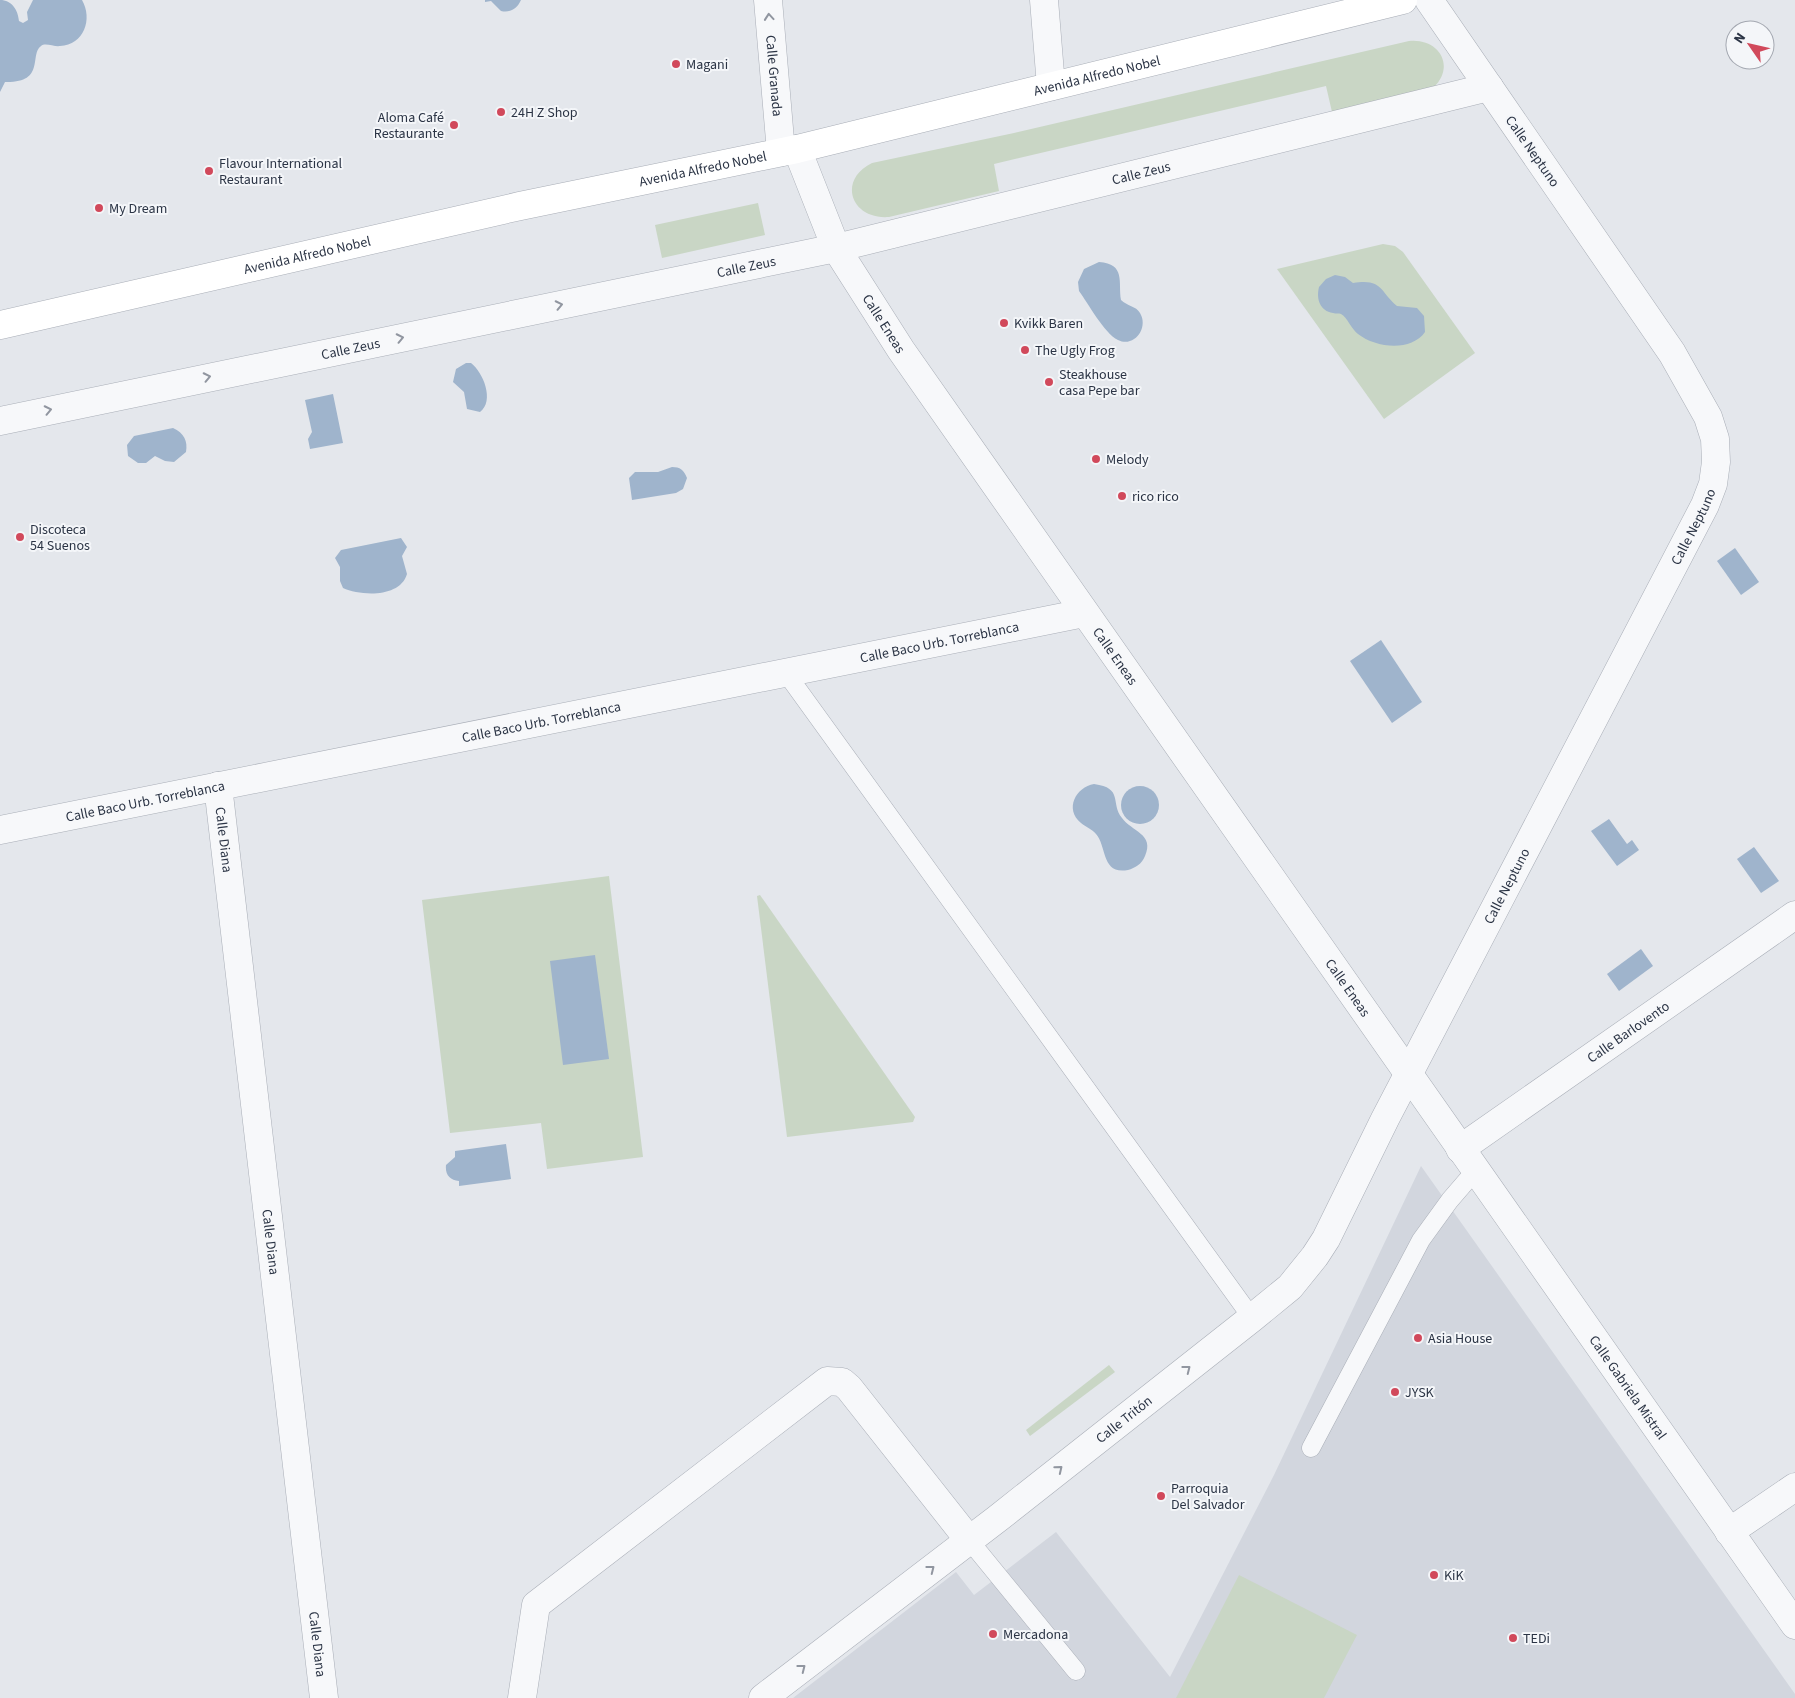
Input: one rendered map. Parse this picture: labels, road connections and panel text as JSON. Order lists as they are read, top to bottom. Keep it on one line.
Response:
{"streets":{"main road":["Avenida Alfredo Nobel"],"street":["Calle Granada","Calle Neptuno","Calle Zeus","Calle Eneas","Calle Baco Urb. Torreblanca","Calle Diana","Calle Barlovento","Calle Gabriela Mistral","Calle Tritón"]},"crossings":[["Avenida Alfredo Nobel","Calle Granada"],["Avenida Alfredo Nobel","Calle Eneas"],["Calle Granada","Calle Eneas"],["Calle Neptuno","Calle Zeus"],["Calle Neptuno","Calle Eneas"],["Calle Neptuno","Calle Tritón"],["Calle Zeus","Calle Eneas"],["Calle Eneas","Calle Baco Urb. Torreblanca"],["Calle Eneas","Calle Barlovento"],["Calle Eneas","Calle Gabriela Mistral"],["Calle Eneas","Calle Tritón"],["Calle Baco Urb. Torreblanca","Calle Diana"],["Calle Barlovento","Calle Gabriela Mistral"]],"one_way":["Calle Granada","Calle Zeus","Calle Tritón"],"places":["Magani","24H Z Shop","Aloma Café Restaurante","Flavour International Restaurant","My Dream","Kvikk Baren","The Ugly Frog","Steakhouse casa Pepe bar","Melody","rico rico","Discoteca 54 Suenos","Asia House","JYSK","Parroquia Del Salvador","KiK","Mercadona","TEDi"],"north":"top left"}
